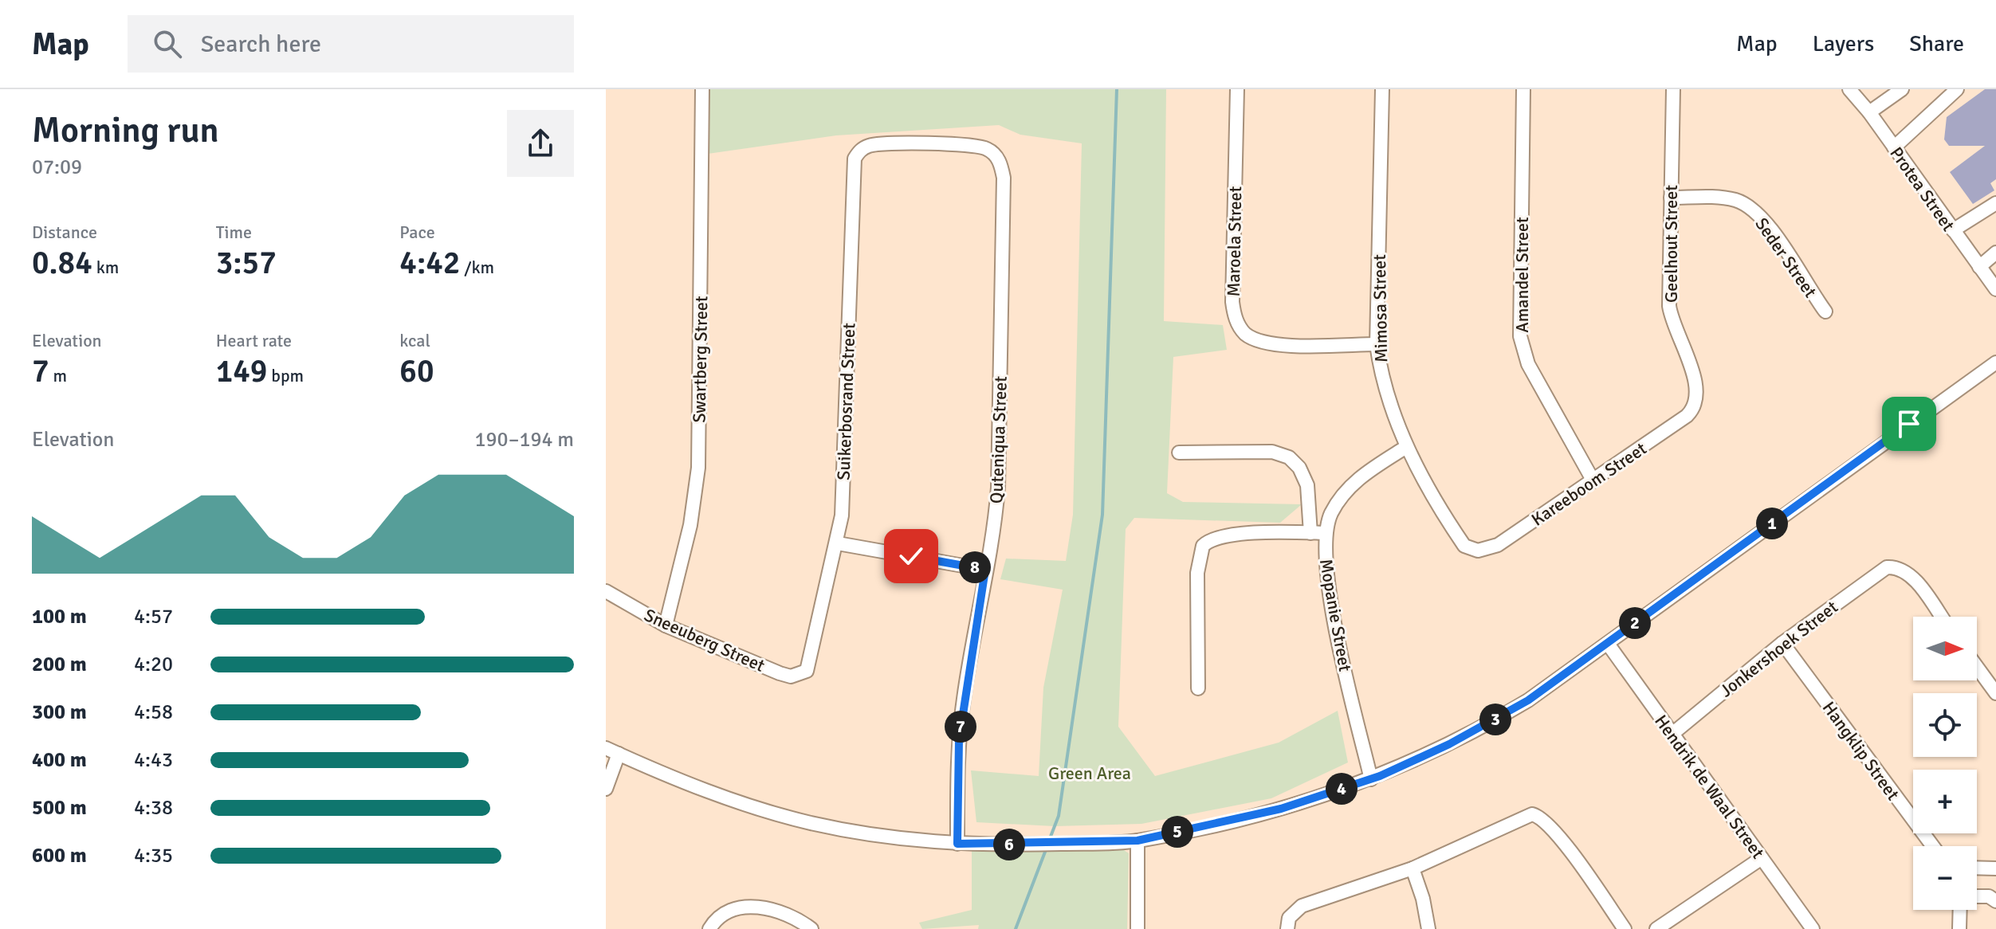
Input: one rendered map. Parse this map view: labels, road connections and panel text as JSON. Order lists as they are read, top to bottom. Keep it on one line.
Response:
{"streets":{"street":["Protea Street","Maroela Street","Geelhout Street","Seder Street","Amandel Street","Mimosa Street","Swartberg Street","Suikerbosrand Street","Quteniqua Street","Kareeboom Street","Mopanie Street","Sneeuberg Street","Jonkershoek Street","Hangklip Street","Hendrik de Waal Street"]},"crossings":[["Maroela Street","Mimosa Street"],["Geelhout Street","Seder Street"],["Geelhout Street","Kareeboom Street"],["Amandel Street","Kareeboom Street"],["Mimosa Street","Kareeboom Street"],["Mimosa Street","Mopanie Street"],["Swartberg Street","Sneeuberg Street"],["Suikerbosrand Street","Quteniqua Street"],["Suikerbosrand Street","Sneeuberg Street"],["Jonkershoek Street","Hangklip Street"],["Jonkershoek Street","Hendrik de Waal Street"]],"parks":["Green Area"],"north":"right","page":{"header":"Map","search":"Search here","nav":["Map","Layers","Share"],"heading":["Morning run","07:09"],"stats":[["Distance","0.84 km"],["Time","3:57"],["Pace","4:42 /km"],["Elevation","7 m"],["Heart rate","149 bpm"],["kcal","60"]],"chart":["Elevation","190–194 m"],"pins":["1","8","2","3","7","4","5","6"],"list":[{"name":"100 m","note":"4:57"},{"name":"200 m","note":"4:20"},{"name":"300 m","note":"4:58"},{"name":"400 m","note":"4:43"},{"name":"500 m","note":"4:38"},{"name":"600 m","note":"4:35"}],"map_buttons":["+","−"]}}
